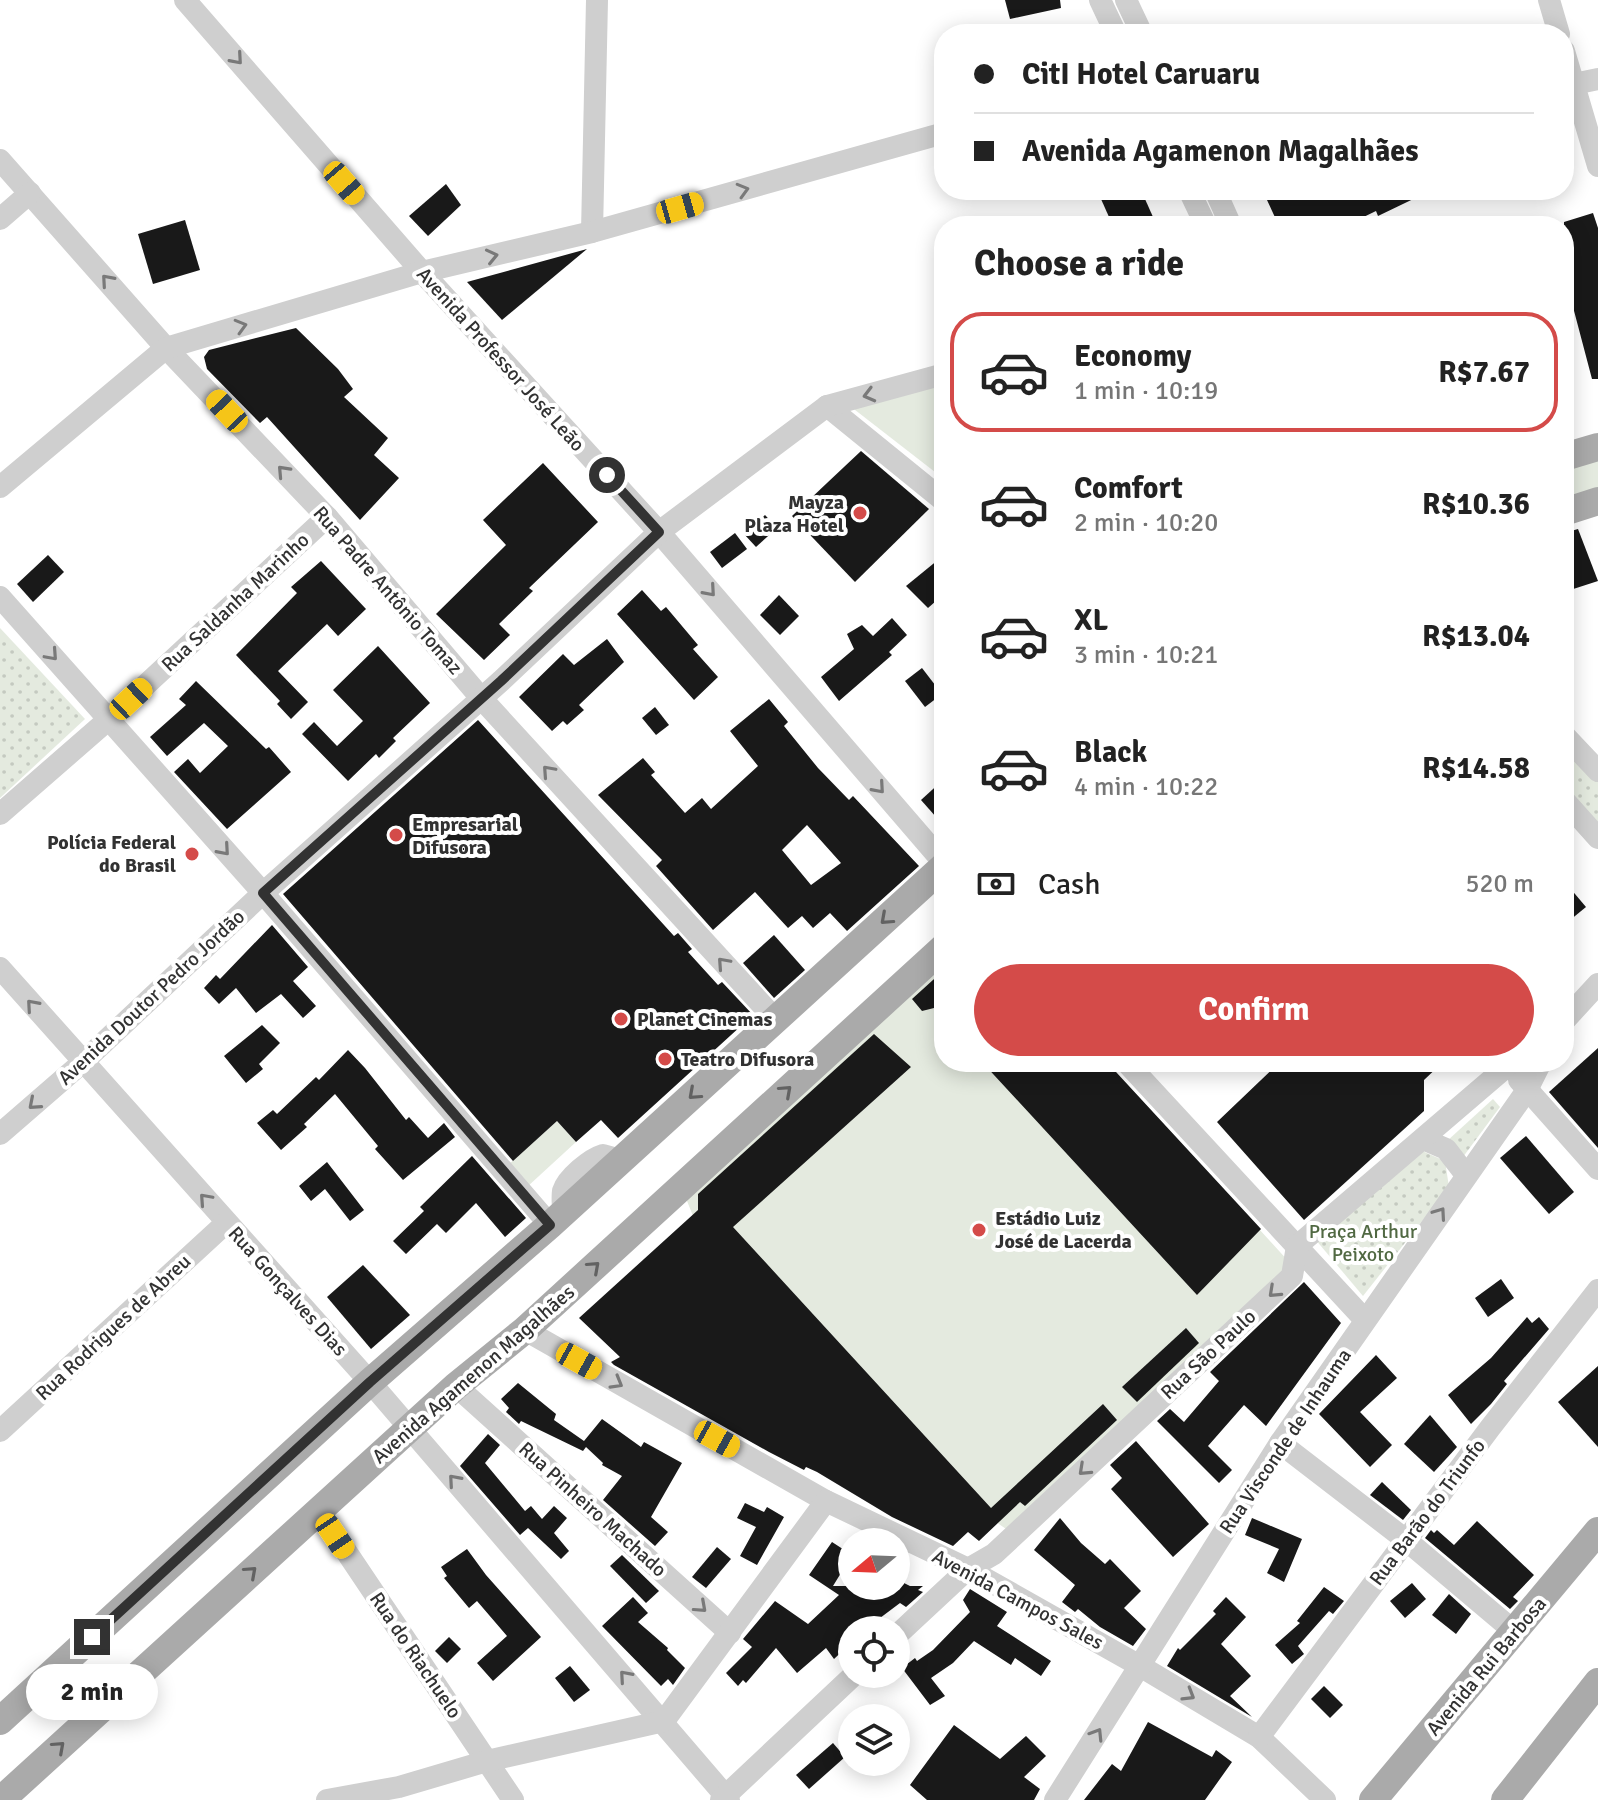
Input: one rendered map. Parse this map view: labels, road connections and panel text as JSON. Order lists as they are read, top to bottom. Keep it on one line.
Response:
{"streets":{"main road":["Avenida Agamenon Magalhães","Avenida Rui Barbosa"],"street":["Avenida Professor José Leão","Rua Padre Antônio Tomaz","Rua Saldanha Marinho","Avenida Doutor Pedro Jordão","Rua Gonçalves Dias","Rua Rodrigues de Abreu","Rua São Paulo","Rua Visconde de Inhauma","Rua Pinheiro Machado","Rua Barão do Triunfo","Avenida Campos Sales","Rua do Riachuelo"]},"crossings":[["Avenida Professor José Leão","Avenida Doutor Pedro Jordão"],["Rua Padre Antônio Tomaz","Rua Saldanha Marinho"],["Rua Padre Antônio Tomaz","Avenida Doutor Pedro Jordão"],["Avenida Doutor Pedro Jordão","Rua Gonçalves Dias"],["Rua Gonçalves Dias","Rua Rodrigues de Abreu"],["Rua Gonçalves Dias","Avenida Agamenon Magalhães"],["Rua São Paulo","Avenida Campos Sales"],["Avenida Agamenon Magalhães","Rua Pinheiro Machado"],["Avenida Agamenon Magalhães","Avenida Campos Sales"],["Avenida Agamenon Magalhães","Rua do Riachuelo"],["Rua Visconde de Inhauma","Avenida Campos Sales"],["Rua Barão do Triunfo","Avenida Campos Sales"]],"one_way":["Avenida Professor José Leão","Rua Padre Antônio Tomaz","Rua Gonçalves Dias","Rua São Paulo","Rua Pinheiro Machado","Avenida Campos Sales"],"parks":["Praça Arthur Peixoto"],"places":["Mayza Plaza Hotel","Empresarial Difusora","Polícia Federal do Brasil","Planet Cinemas","Teatro Difusora","Estádio Luiz José de Lacerda"],"north":"left","page":{"banner":["CitI Hotel Caruaru","Avenida Agamenon Magalhães"],"heading":"Choose a ride","list":[{"name":"Economy","note":"1 min · 10:19","value":"R$7.67"},{"name":"Comfort","note":"2 min · 10:20","value":"R$10.36"},{"name":"XL","note":"3 min · 10:21","value":"R$13.04"},{"name":"Black","note":"4 min · 10:22","value":"R$14.58"}],"pay":["Cash","520 m"],"buttons":"Confirm","bubble":"2 min"}}
